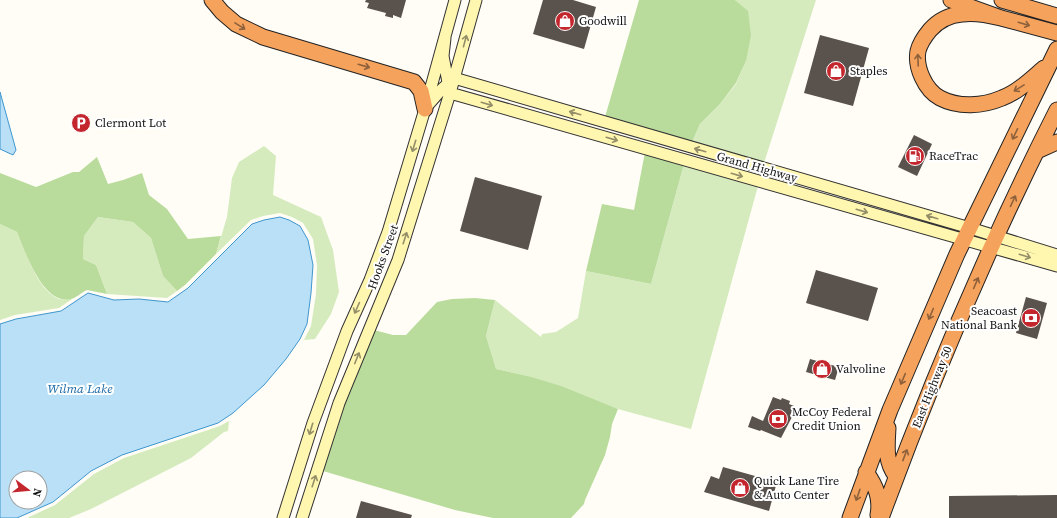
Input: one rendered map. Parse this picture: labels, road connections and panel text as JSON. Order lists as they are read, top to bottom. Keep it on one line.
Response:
{"streets":{"highway":["East Highway 50"],"street":["Grand Highway","Hooks Street"]},"crossings":[["Grand Highway","Hooks Street"],["Grand Highway","East Highway 50"]],"water":["Wilma Lake"],"places":{"shop":["Goodwill","Staples","Valvoline","Quick Lane Tire & Auto Center"],"parking":["Clermont Lot"],"fuel station":["RaceTrac"],"bank":["Seacoast National Bank","McCoy Federal Credit Union"]},"north":"right"}
